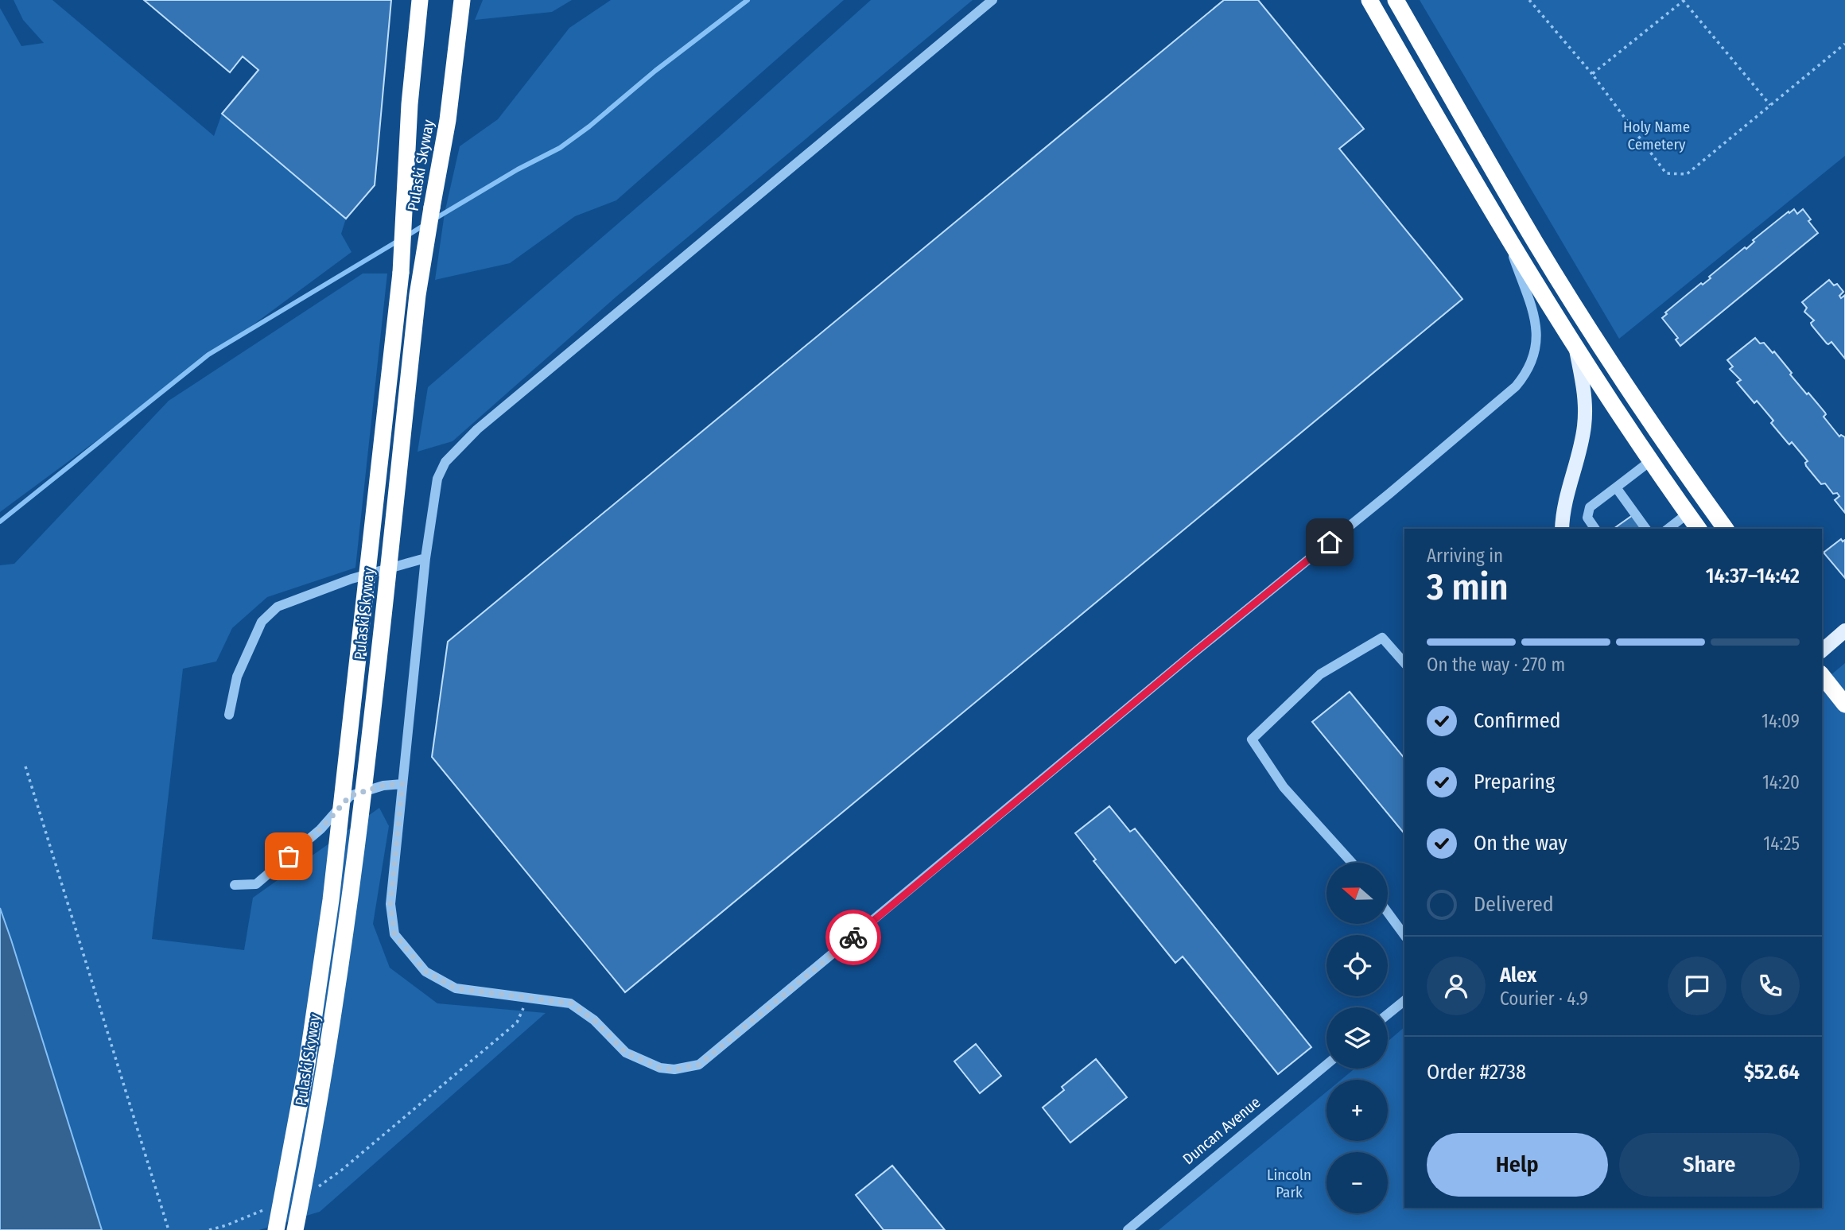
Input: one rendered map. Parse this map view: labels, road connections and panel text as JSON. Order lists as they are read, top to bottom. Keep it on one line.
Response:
{"streets":{"highway":["Pulaski Skyway"],"street":["Duncan Avenue"]},"parks":["Holy Name Cemetery","Lincoln Park"],"north":"left","page":{"heading":["3 min","Arriving in","14:37–14:42"],"panel":["Alex","Courier · 4.9","Order #2738","$52.64"],"bar":"On the way · 270 m","list":[["Confirmed","14:09"],["Preparing","14:20"],["On the way","14:25"],"Delivered"],"map_buttons":["+","−"],"buttons":["Help","Share"]}}
